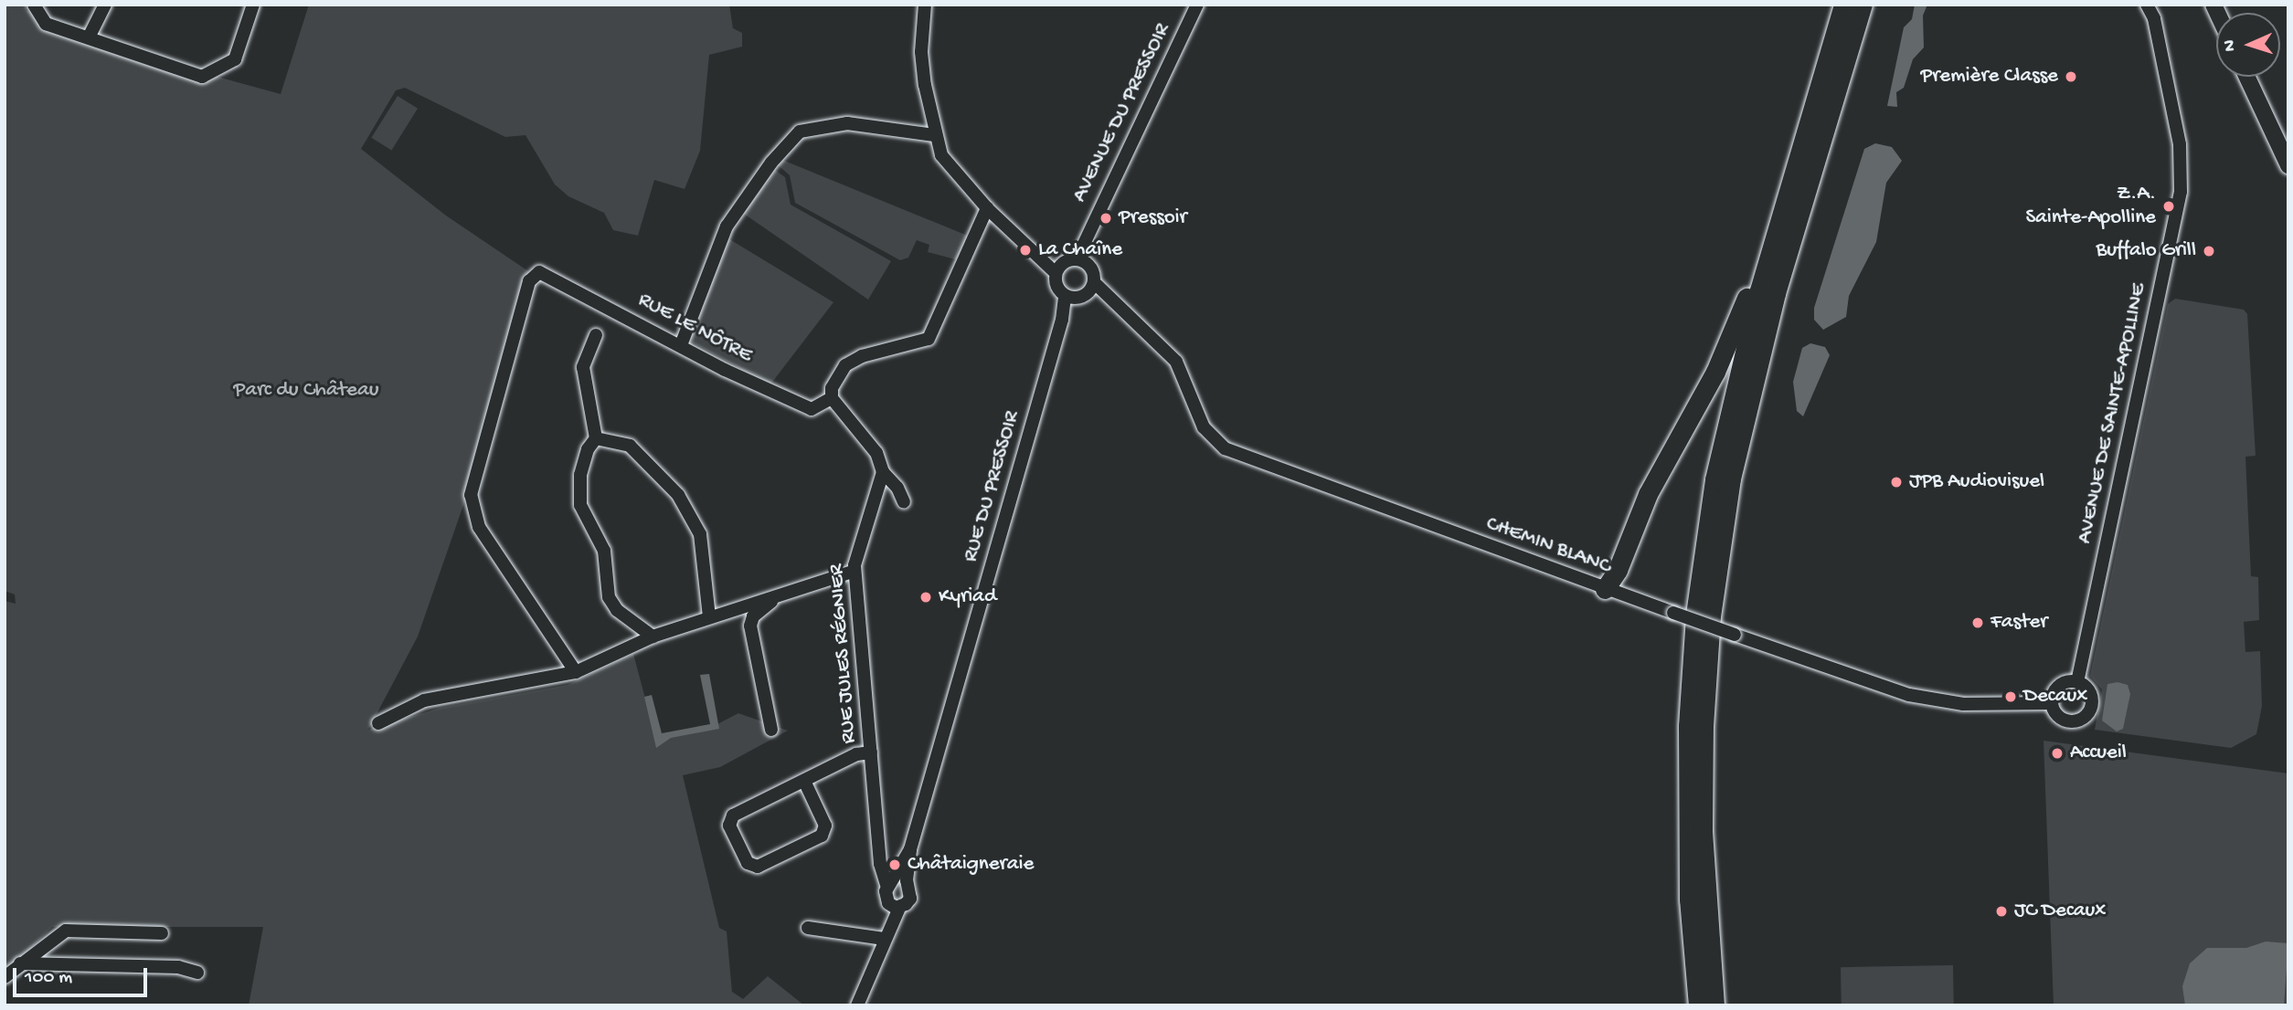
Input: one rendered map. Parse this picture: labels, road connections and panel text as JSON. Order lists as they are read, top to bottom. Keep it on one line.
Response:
{"streets":{"street":["AVENUE DU PRESSOIR","RUE LE NÔTRE","AVENUE DE SAINTE-APOLLINE","RUE DU PRESSOIR","CHEMIN BLANC","RUE JULES RÉGNIER"]},"crossings":[["AVENUE DU PRESSOIR","RUE DU PRESSOIR"],["AVENUE DU PRESSOIR","CHEMIN BLANC"],["AVENUE DE SAINTE-APOLLINE","CHEMIN BLANC"],["RUE DU PRESSOIR","CHEMIN BLANC"],["RUE DU PRESSOIR","RUE JULES RÉGNIER"]],"parks":["Parc du Château"],"places":["Première Classe","Z.A. Sainte-Apolline","Pressoir","La Chaîne","Buffalo Grill","JPB Audiovisuel","Kyriad","Faster","Decaux","Accueil","Châtaigneraie","JC Decaux"],"scale_bar":"100 m","north":"left"}
